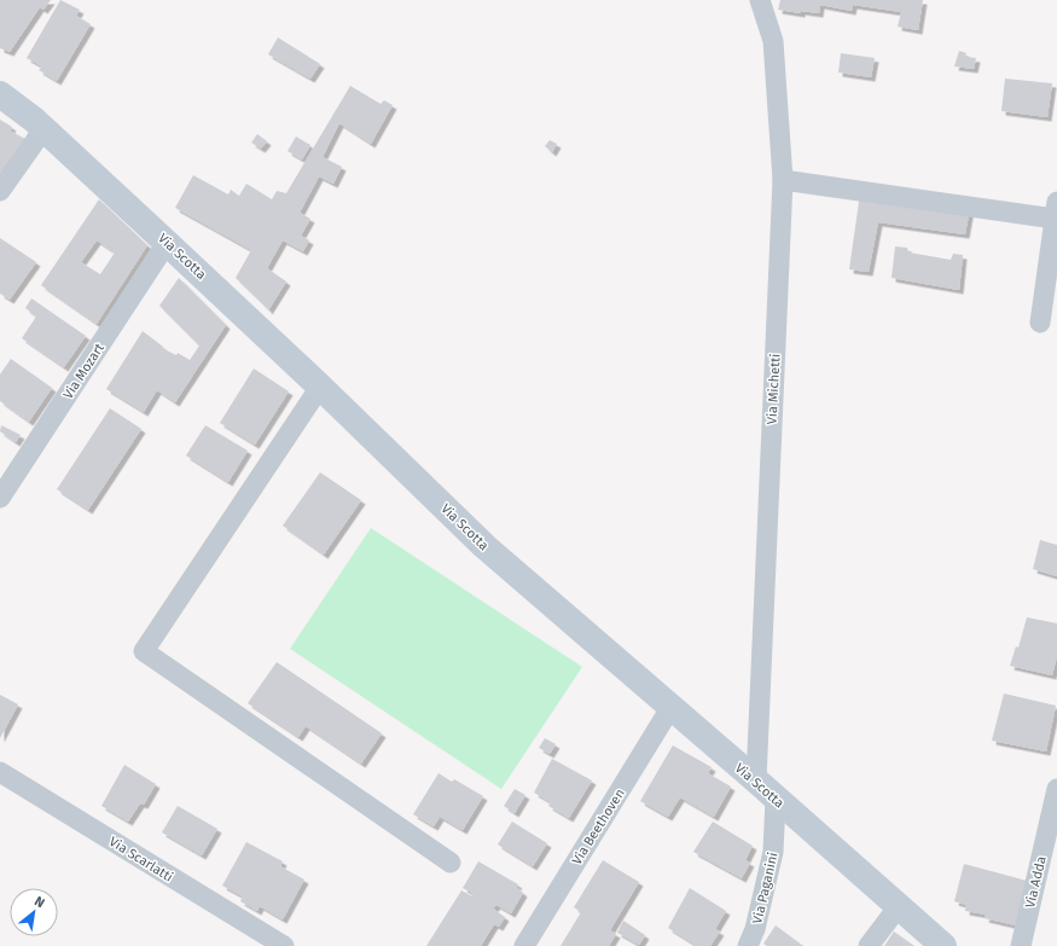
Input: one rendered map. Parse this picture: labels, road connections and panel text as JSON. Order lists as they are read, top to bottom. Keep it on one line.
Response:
{"streets":{"street":["Via Scotta","Via Mozart","Via Michetti","Via Beethoven","Via Scarlatti","Via Adda","Via Paganini"]},"crossings":[["Via Scotta","Via Mozart"],["Via Scotta","Via Michetti"],["Via Scotta","Via Beethoven"],["Via Scotta","Via Paganini"]],"north":"top right"}
